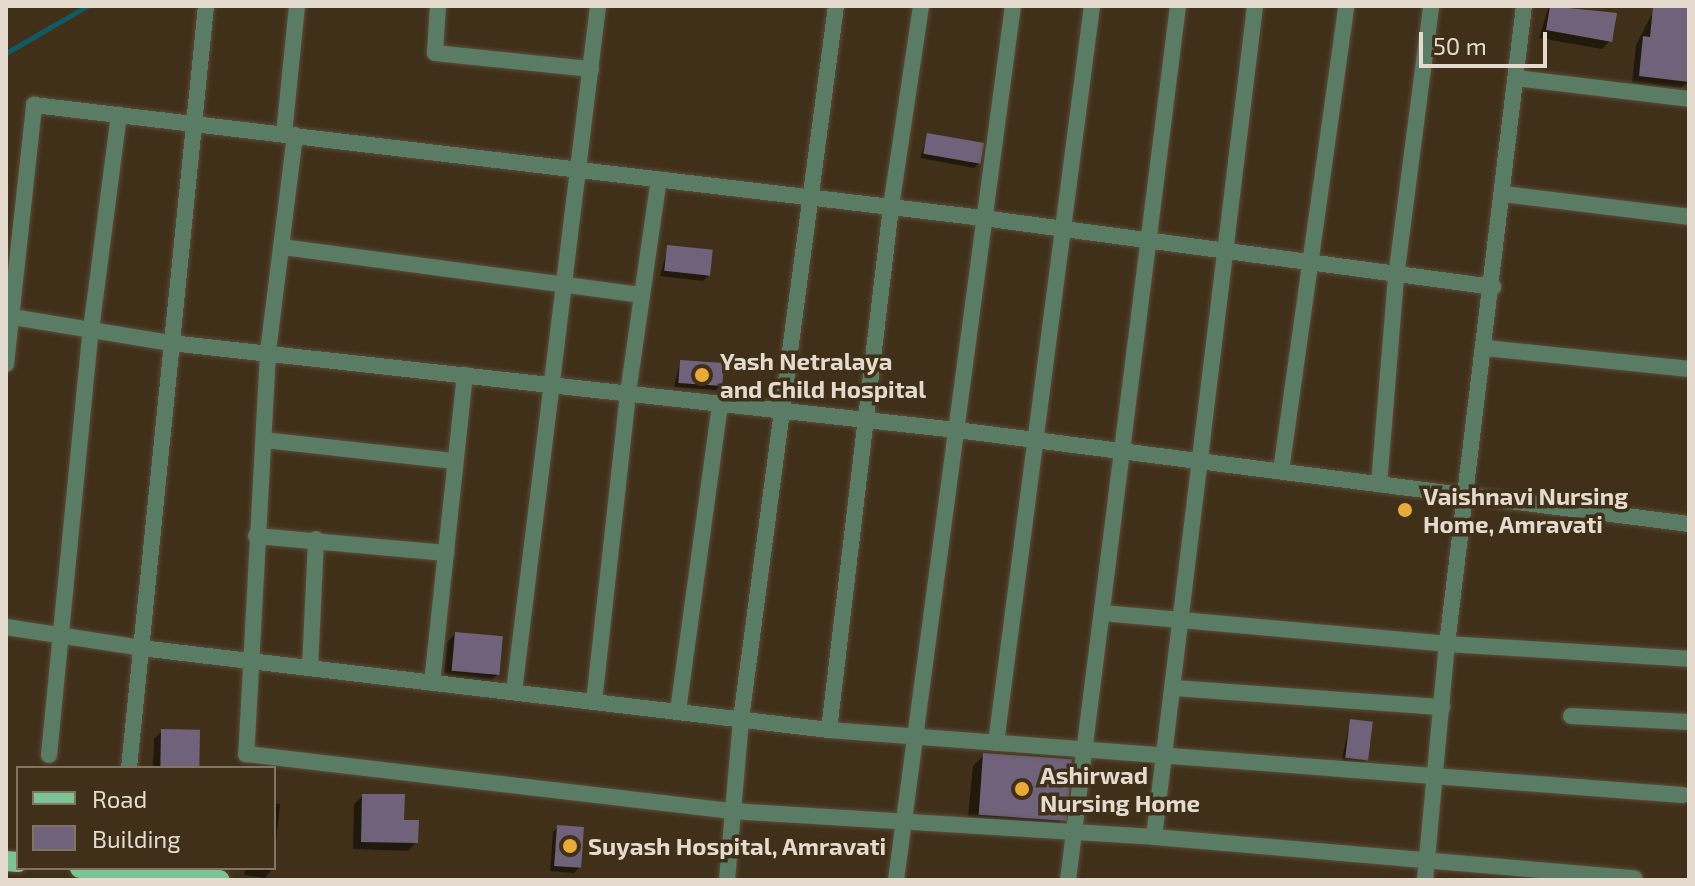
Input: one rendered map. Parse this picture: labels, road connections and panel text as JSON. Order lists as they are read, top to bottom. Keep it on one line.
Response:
{"places":["Yash Netralaya and Child Hospital","Vaishnavi Nursing Home, Amravati","Ashirwad Nursing Home","Suyash Hospital, Amravati"],"legend":["Road","Building"],"scale_bar":"50 m"}
